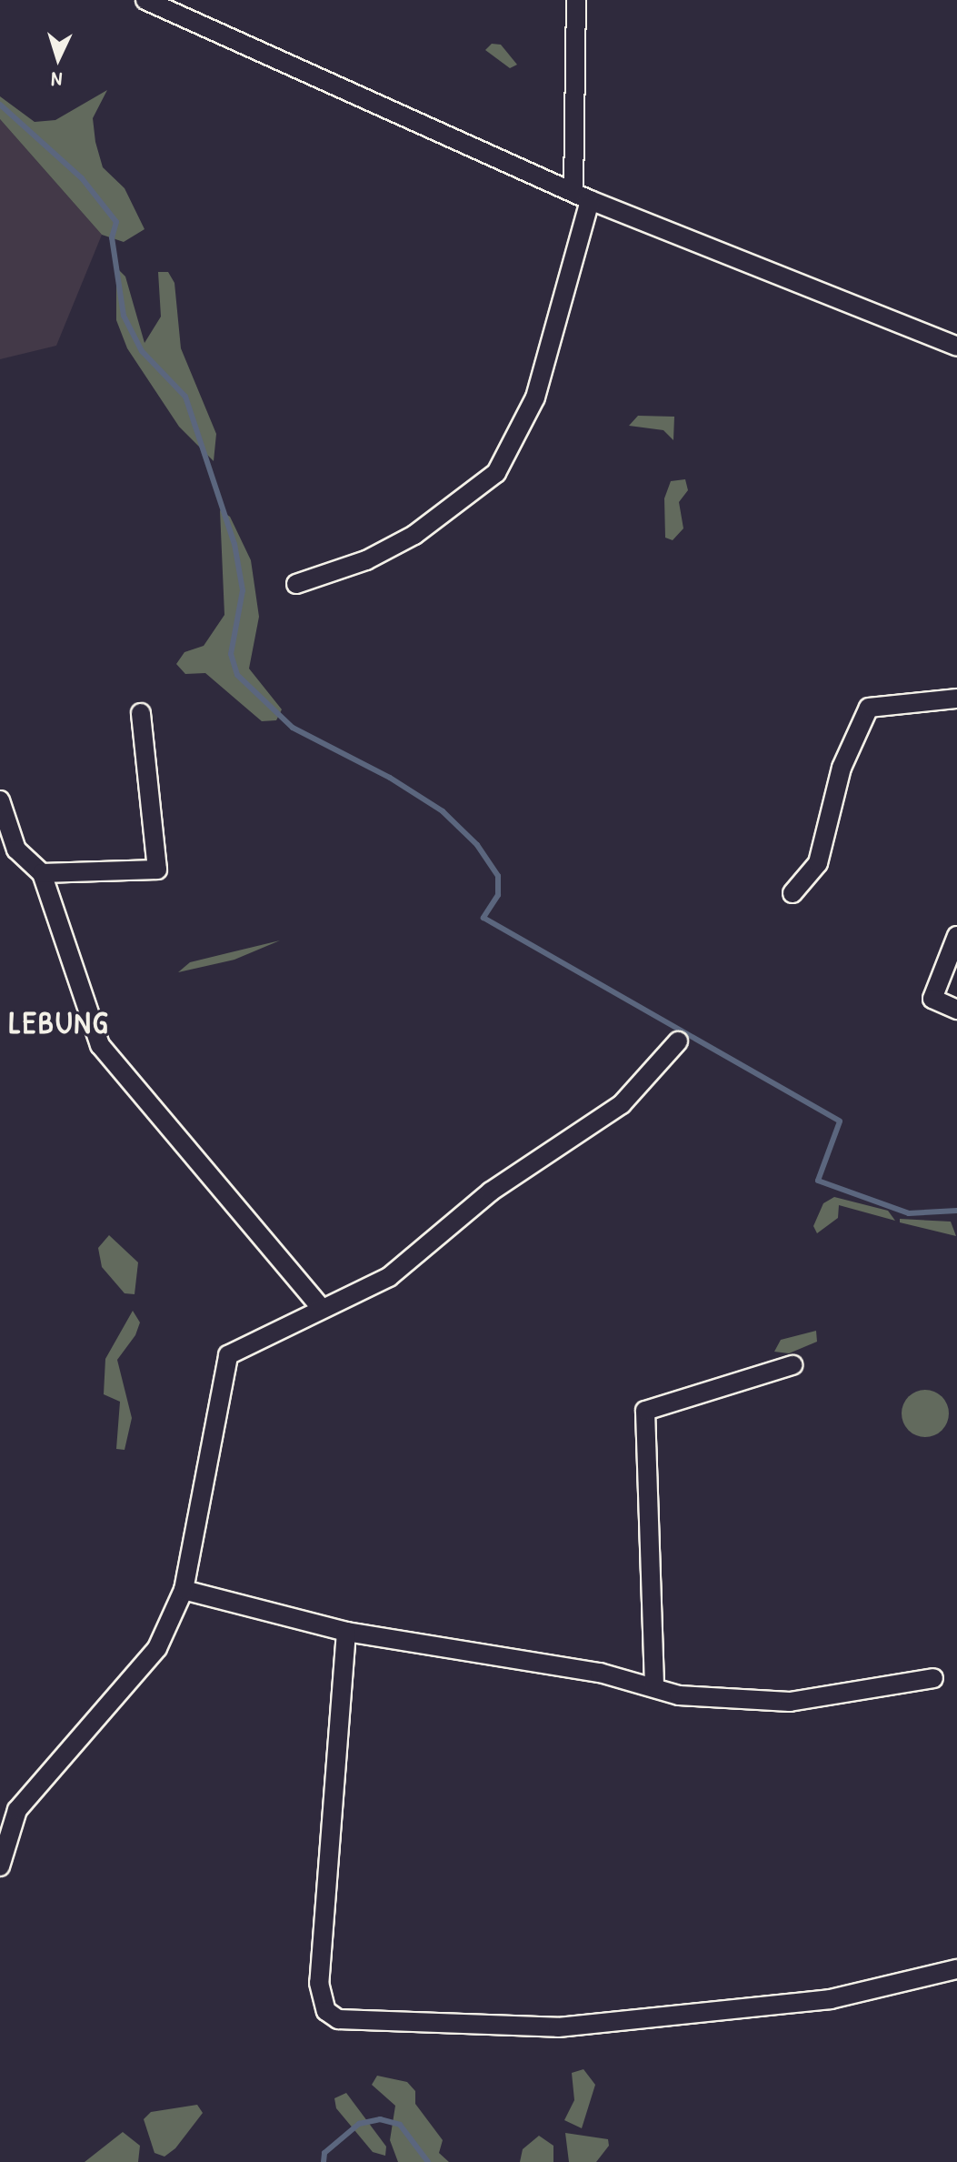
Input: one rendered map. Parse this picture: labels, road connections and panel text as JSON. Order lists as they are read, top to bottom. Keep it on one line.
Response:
{"districts":["LEBUNG"],"north":"bottom"}
